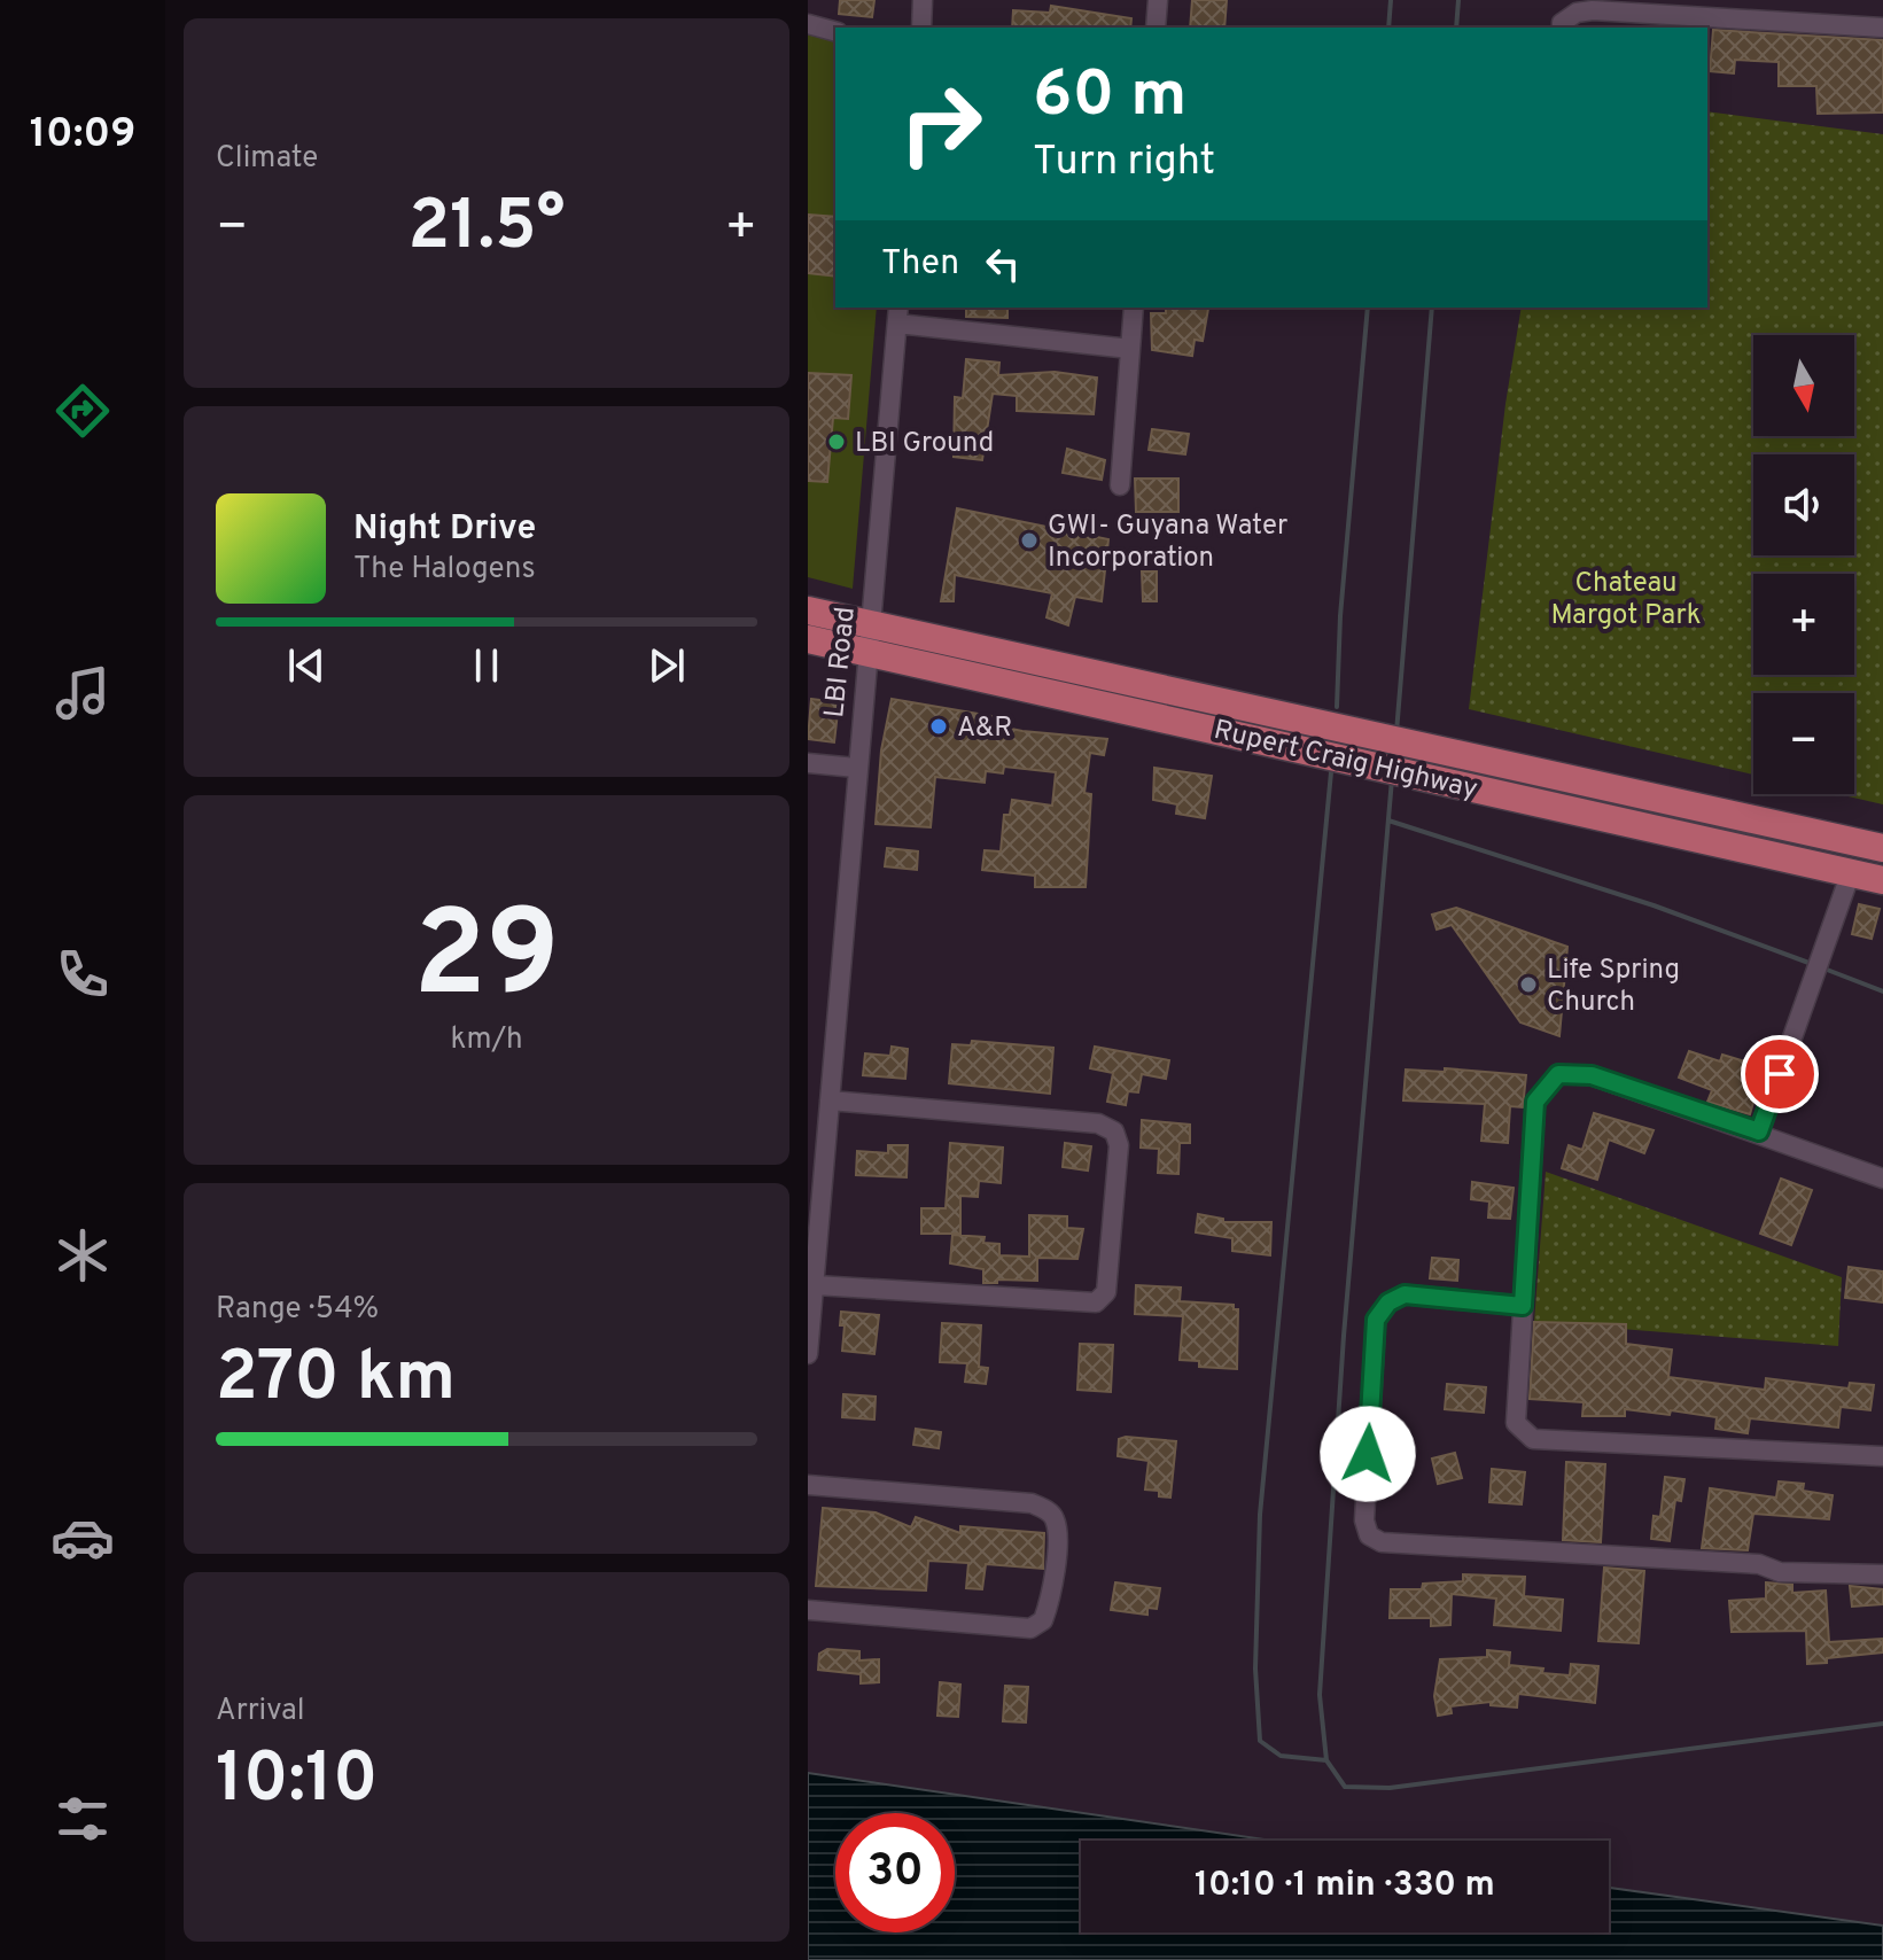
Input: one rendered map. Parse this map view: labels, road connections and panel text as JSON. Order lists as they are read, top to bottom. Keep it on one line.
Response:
{"streets":{"main road":["Rupert Craig Highway"],"street":["LBI Road"]},"crossings":[["LBI Road","Rupert Craig Highway"]],"parks":["Chateau Margot Park"],"places":["LBI Ground","GWI- Guyana Water Incorporation","A&R","Life Spring Church"],"north":"bottom","page":{"tabs":"10:09","tile":["Climate",["29","km/h"],["Range · 54%","270 km"],["Arrival","10:10"]],"turn":["60 m","Turn right"],"heat":["−","21.5°","+"],"then":"Then","map_buttons":["+","−"],"song":["Night Drive","The Halogens"],"limit":"30","trip":"10:10 · 1 min · 330 m"}}
